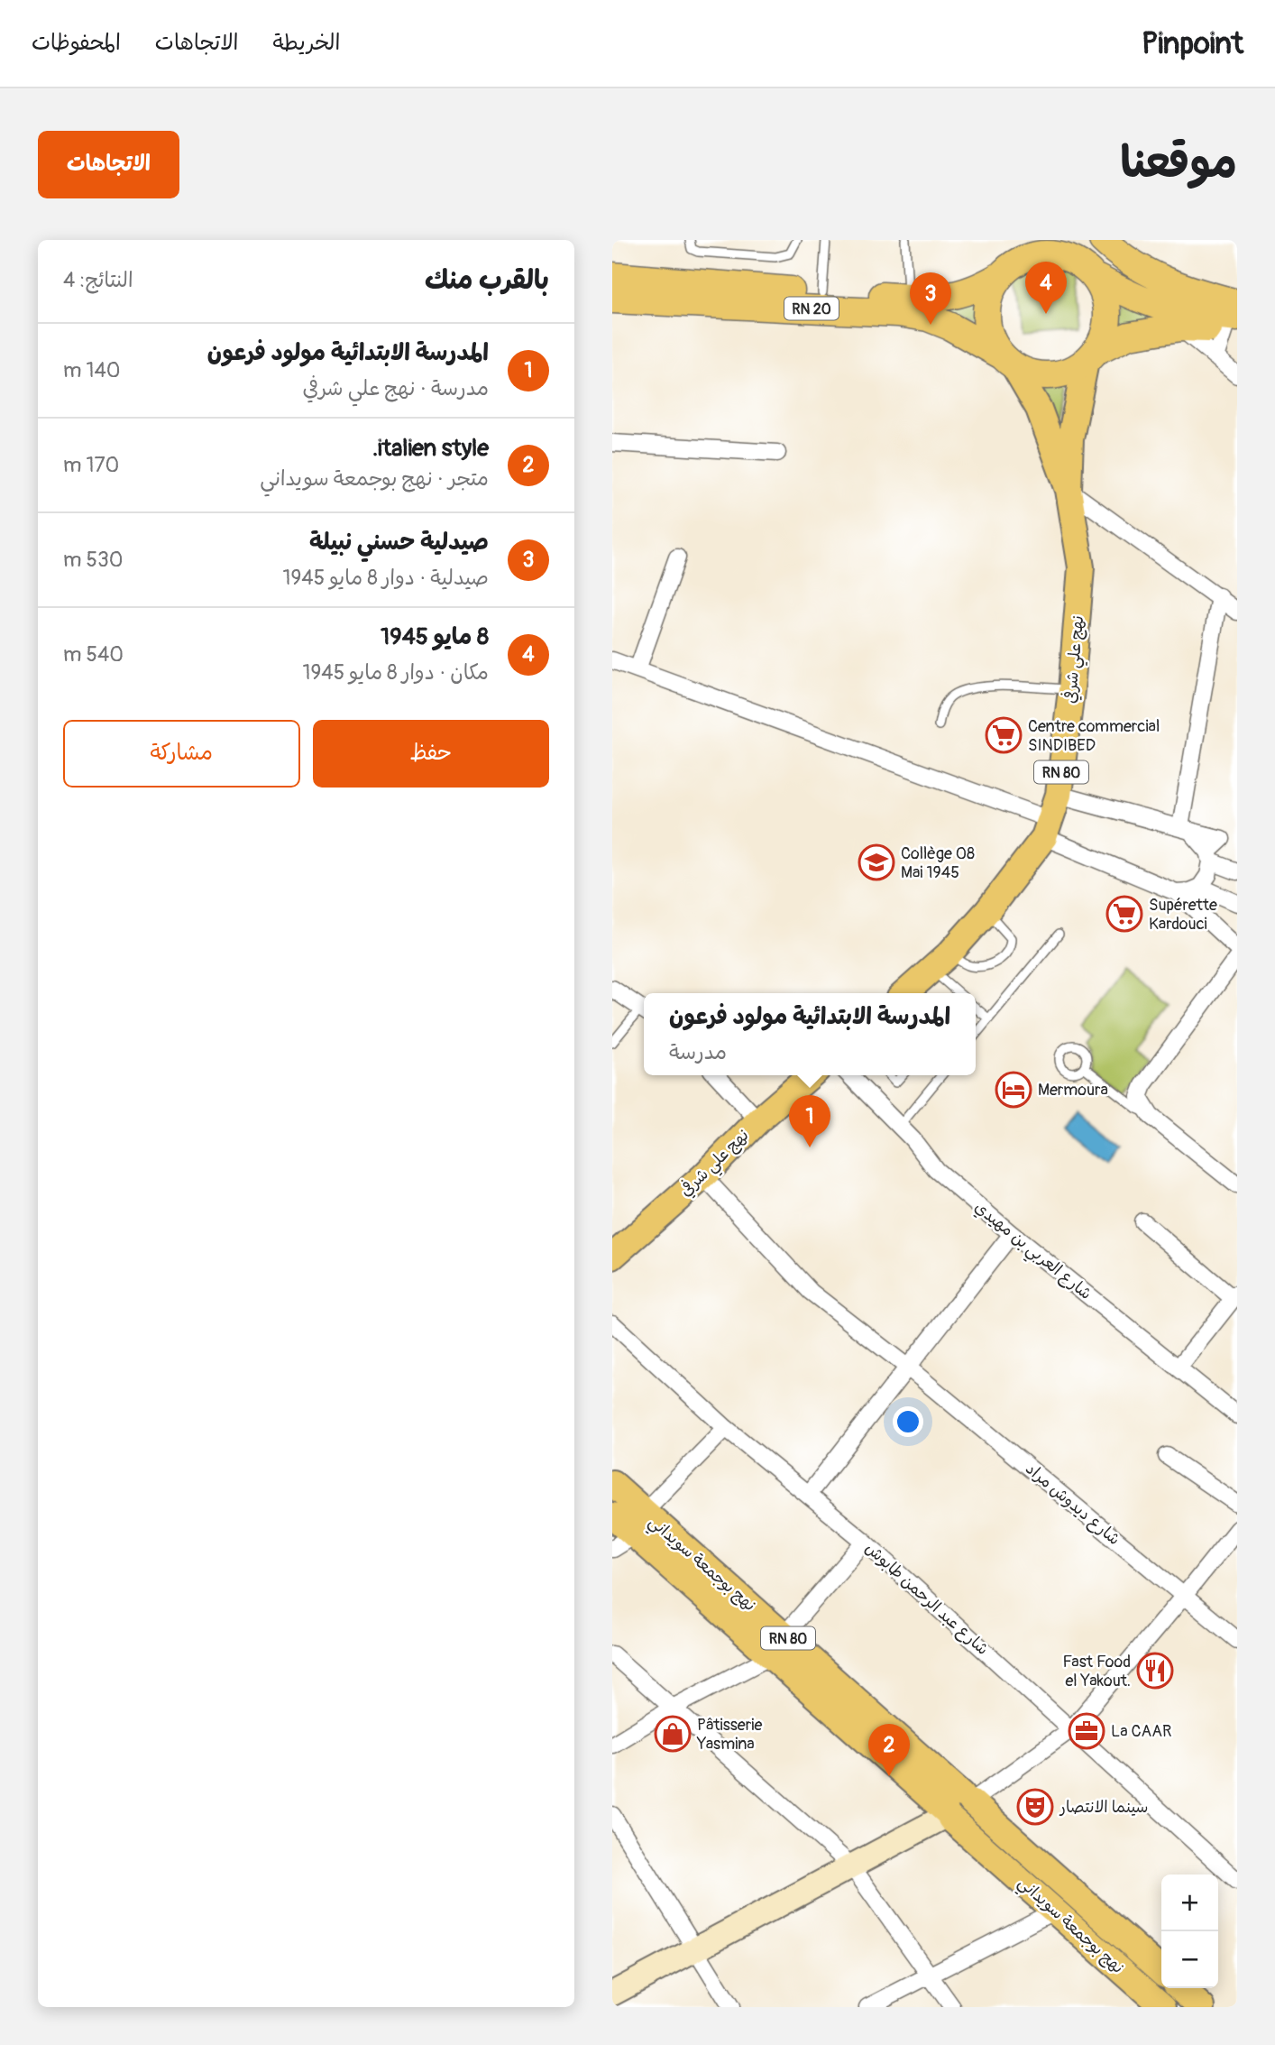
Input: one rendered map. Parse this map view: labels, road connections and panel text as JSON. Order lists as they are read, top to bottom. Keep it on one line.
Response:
{"streets":{"highway":["RN 20"],"main road":["نهج علي شرفي","RN 80","نهج بوجمعة سويداني"],"street":["شارع العربي بن مهيدي","شارع ديدوش مراد","شارع عبد الرحمن طابوش"]},"crossings":[["RN 20","نهج علي شرفي"],["نهج علي شرفي","شارع ديدوش مراد"]],"places":{"supermarket":["Centre commercial SINDIBED","Supérette Kardouci"],"school or university":["Collège 08 Mai 1945"],"hotel":["Mermoura"],"restaurant":["Fast Food el Yakout."],"office":["La CAAR"],"shop":["Pâtisserie Yasmina"],"theatre":["سينما الانتصار"]},"page":{"header":"Pinpoint","nav":["الخريطة","الاتجاهات","المحفوظات"],"title":"موقعنا","buttons":["الاتجاهات",["حفظ","مشاركة"]],"heading":["بالقرب منك","النتائج: 4"],"pins":["4","3","1","2"],"list":[{"mark":"1","name":"المدرسة الابتدائية مولود فرعون","note":"مدرسة · نهج علي شرفي","value":"140 m"},{"mark":"2","name":"italien style.","note":"متجر · نهج بوجمعة سويداني","value":"170 m"},{"mark":"3","name":"صيدلية حسني نبيلة","note":"صيدلية · دوار 8 مايو 1945","value":"530 m"},{"mark":"4","name":"8 مايو 1945","note":"مكان · دوار 8 مايو 1945","value":"540 m"}],"popup":["المدرسة الابتدائية مولود فرعون","مدرسة"],"map_buttons":["+","−"]}}
